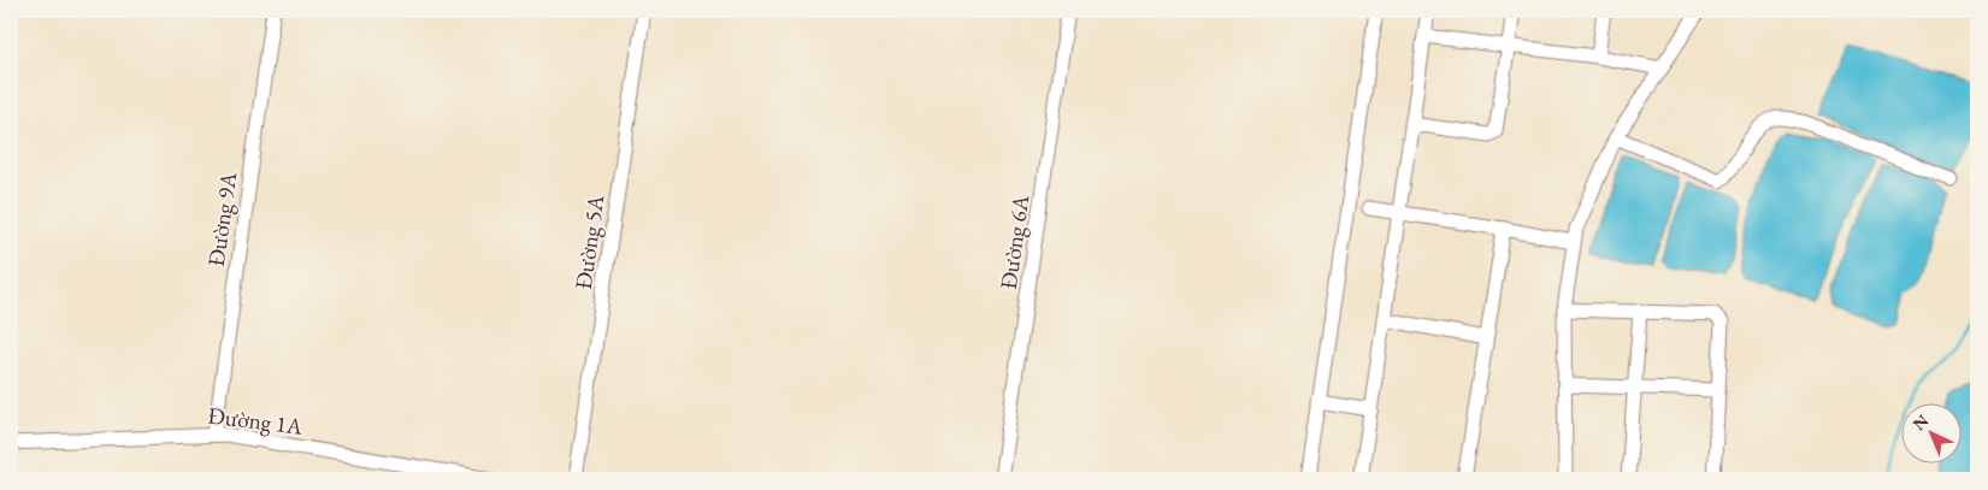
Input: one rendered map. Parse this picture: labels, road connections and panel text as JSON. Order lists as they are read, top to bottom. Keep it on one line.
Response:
{"streets":{"street":["Đường 9A","Đường 5A","Đường 6A","Đường 1A"]},"crossings":[["Đường 9A","Đường 1A"]],"north":"top left"}
